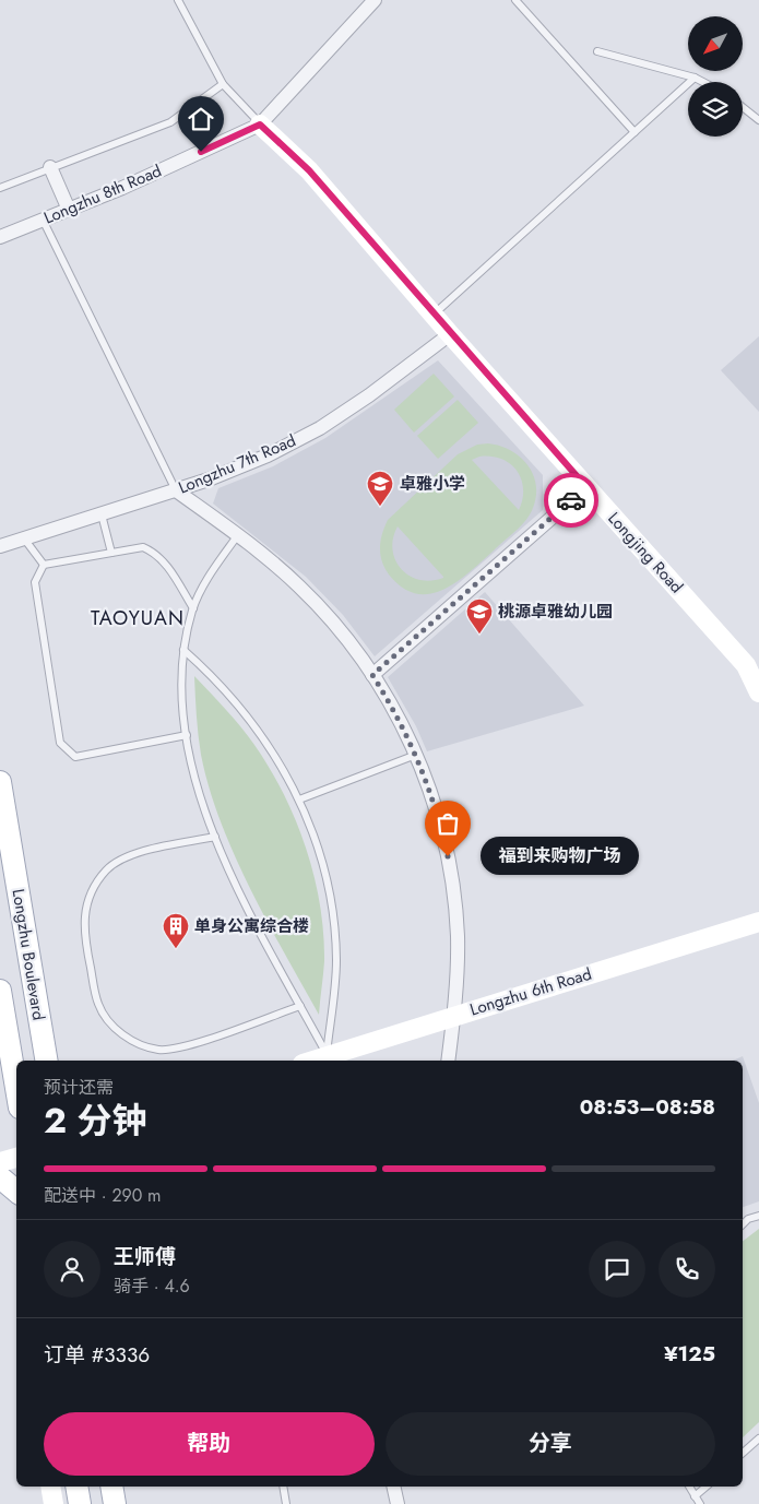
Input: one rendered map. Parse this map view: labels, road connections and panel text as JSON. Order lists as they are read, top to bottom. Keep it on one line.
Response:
{"streets":{"main road":["Longzhu Boulevard"],"street":["Longzhu 8th Road","Longzhu 7th Road","Longjing Road","Longzhu 6th Road"]},"crossings":[["Longzhu 8th Road","Longjing Road"],["Longzhu 7th Road","Longjing Road"]],"districts":["TAOYUAN"],"places":{"school or university":["卓雅小学","桃源卓雅幼儿园"],"other":["福到来购物广场"],"building":["单身公寓综合楼"]},"north":"bottom left","page":{"bubble":"福到来购物广场","heading":["2 分钟","预计还需","08:53–08:58"],"panel":["王师傅","骑手 · 4.6","订单 #3336","¥125"],"bar":"配送中 · 290 m","buttons":["帮助","分享"]}}
